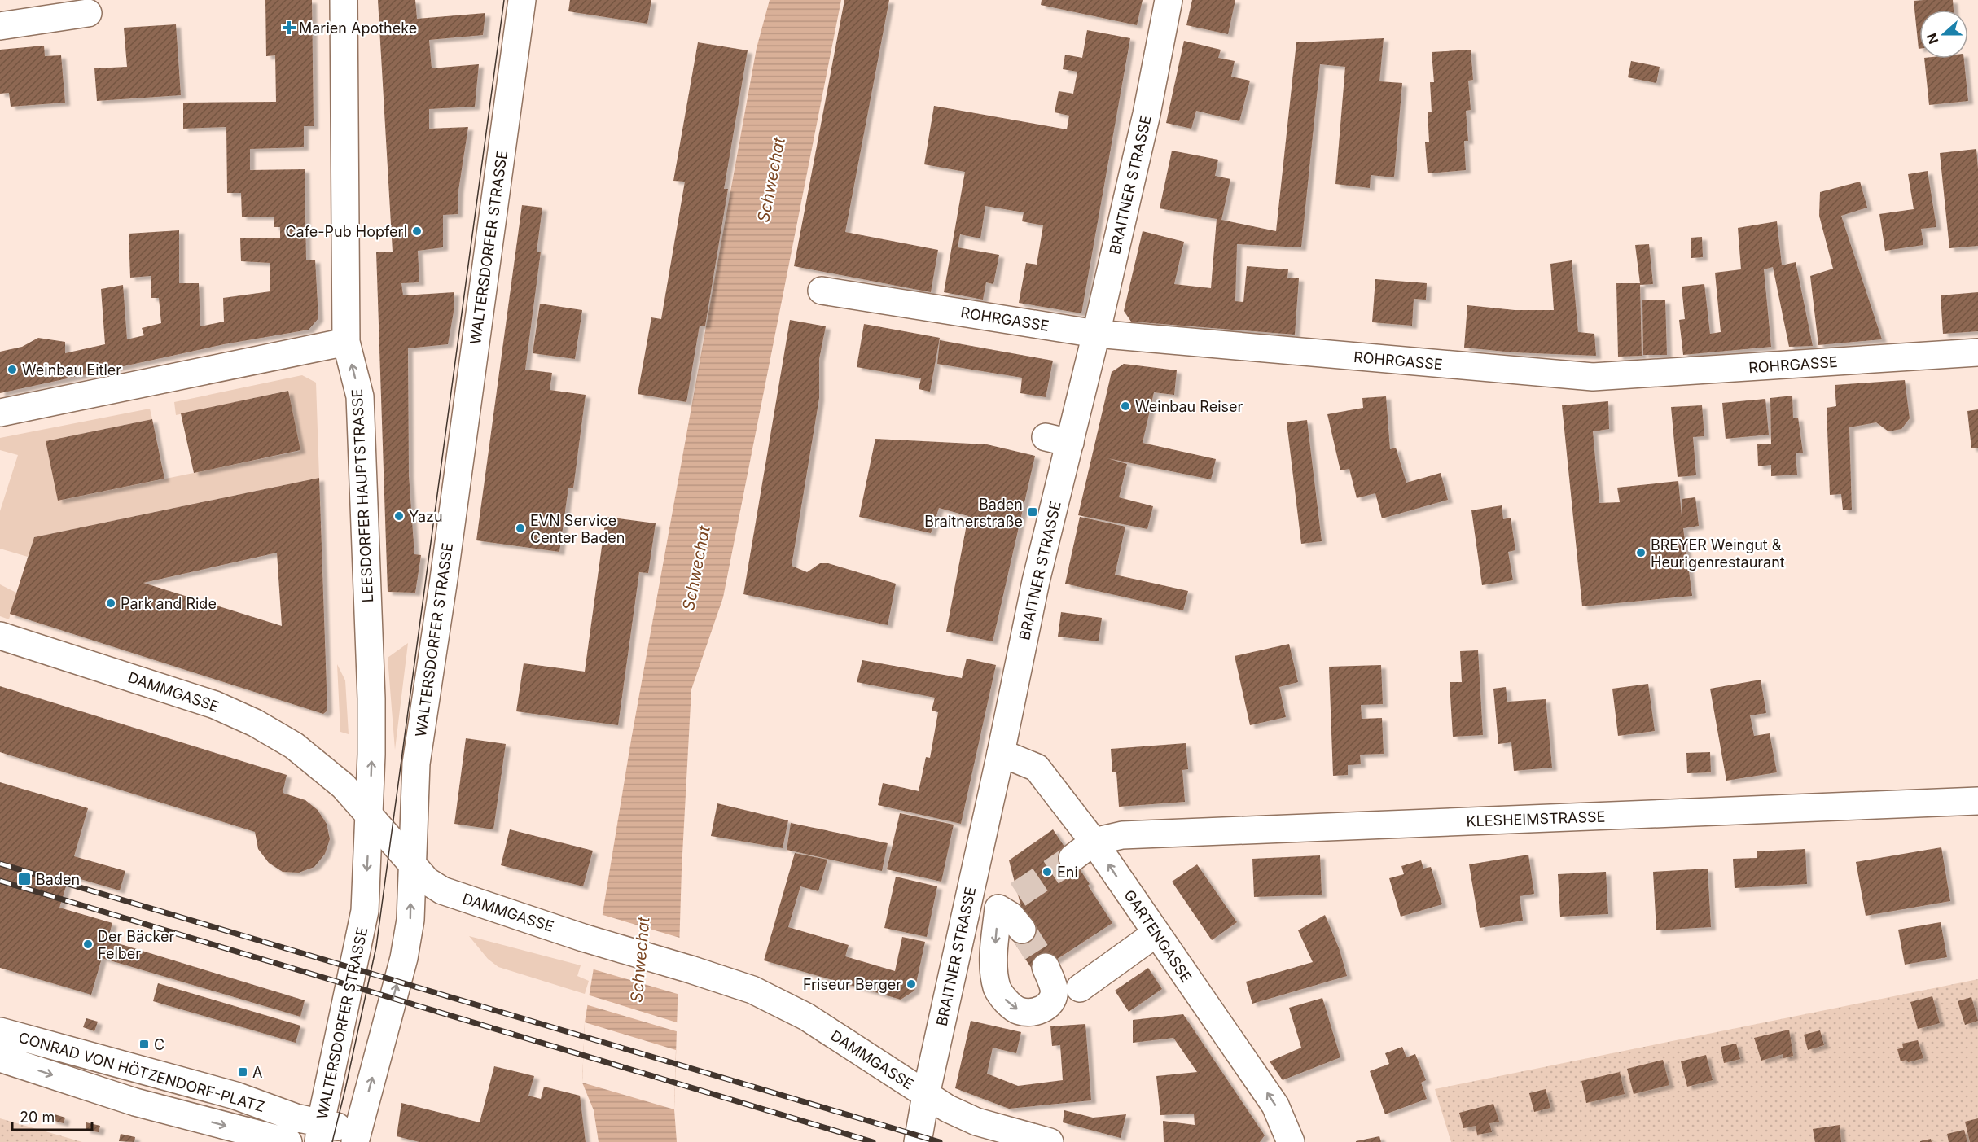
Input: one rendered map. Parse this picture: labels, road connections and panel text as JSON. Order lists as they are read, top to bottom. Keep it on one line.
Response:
{"streets":{"street":["BRAITNER STRASSE","WALTERSDORFER STRASSE","ROHRGASSE","LEESDORFER HAUPTSTRASSE","DAMMGASSE","KLESHEIMSTRASSE","GARTENGASSE","CONRAD VON HÖTZENDORF-PLATZ"]},"crossings":[["BRAITNER STRASSE","ROHRGASSE"],["BRAITNER STRASSE","DAMMGASSE"],["BRAITNER STRASSE","GARTENGASSE"],["WALTERSDORFER STRASSE","LEESDORFER HAUPTSTRASSE"],["WALTERSDORFER STRASSE","DAMMGASSE"],["WALTERSDORFER STRASSE","CONRAD VON HÖTZENDORF-PLATZ"],["LEESDORFER HAUPTSTRASSE","DAMMGASSE"],["KLESHEIMSTRASSE","GARTENGASSE"]],"one_way":["LEESDORFER HAUPTSTRASSE","GARTENGASSE"],"water":["Schwechat"],"places":{"health":["Marien Apotheke"],"other":["Cafe-Pub Hopferl","Weinbau Eitler","Weinbau Reiser","Yazu","EVN Service Center Baden","BREYER Weingut & Heurigenrestaurant","Park and Ride","Eni","Der Bäcker Felber","Friseur Berger"],"transit":["Baden Braitnerstraße","Baden","C","A"]},"scale_bar":"20 m","north":"left"}
